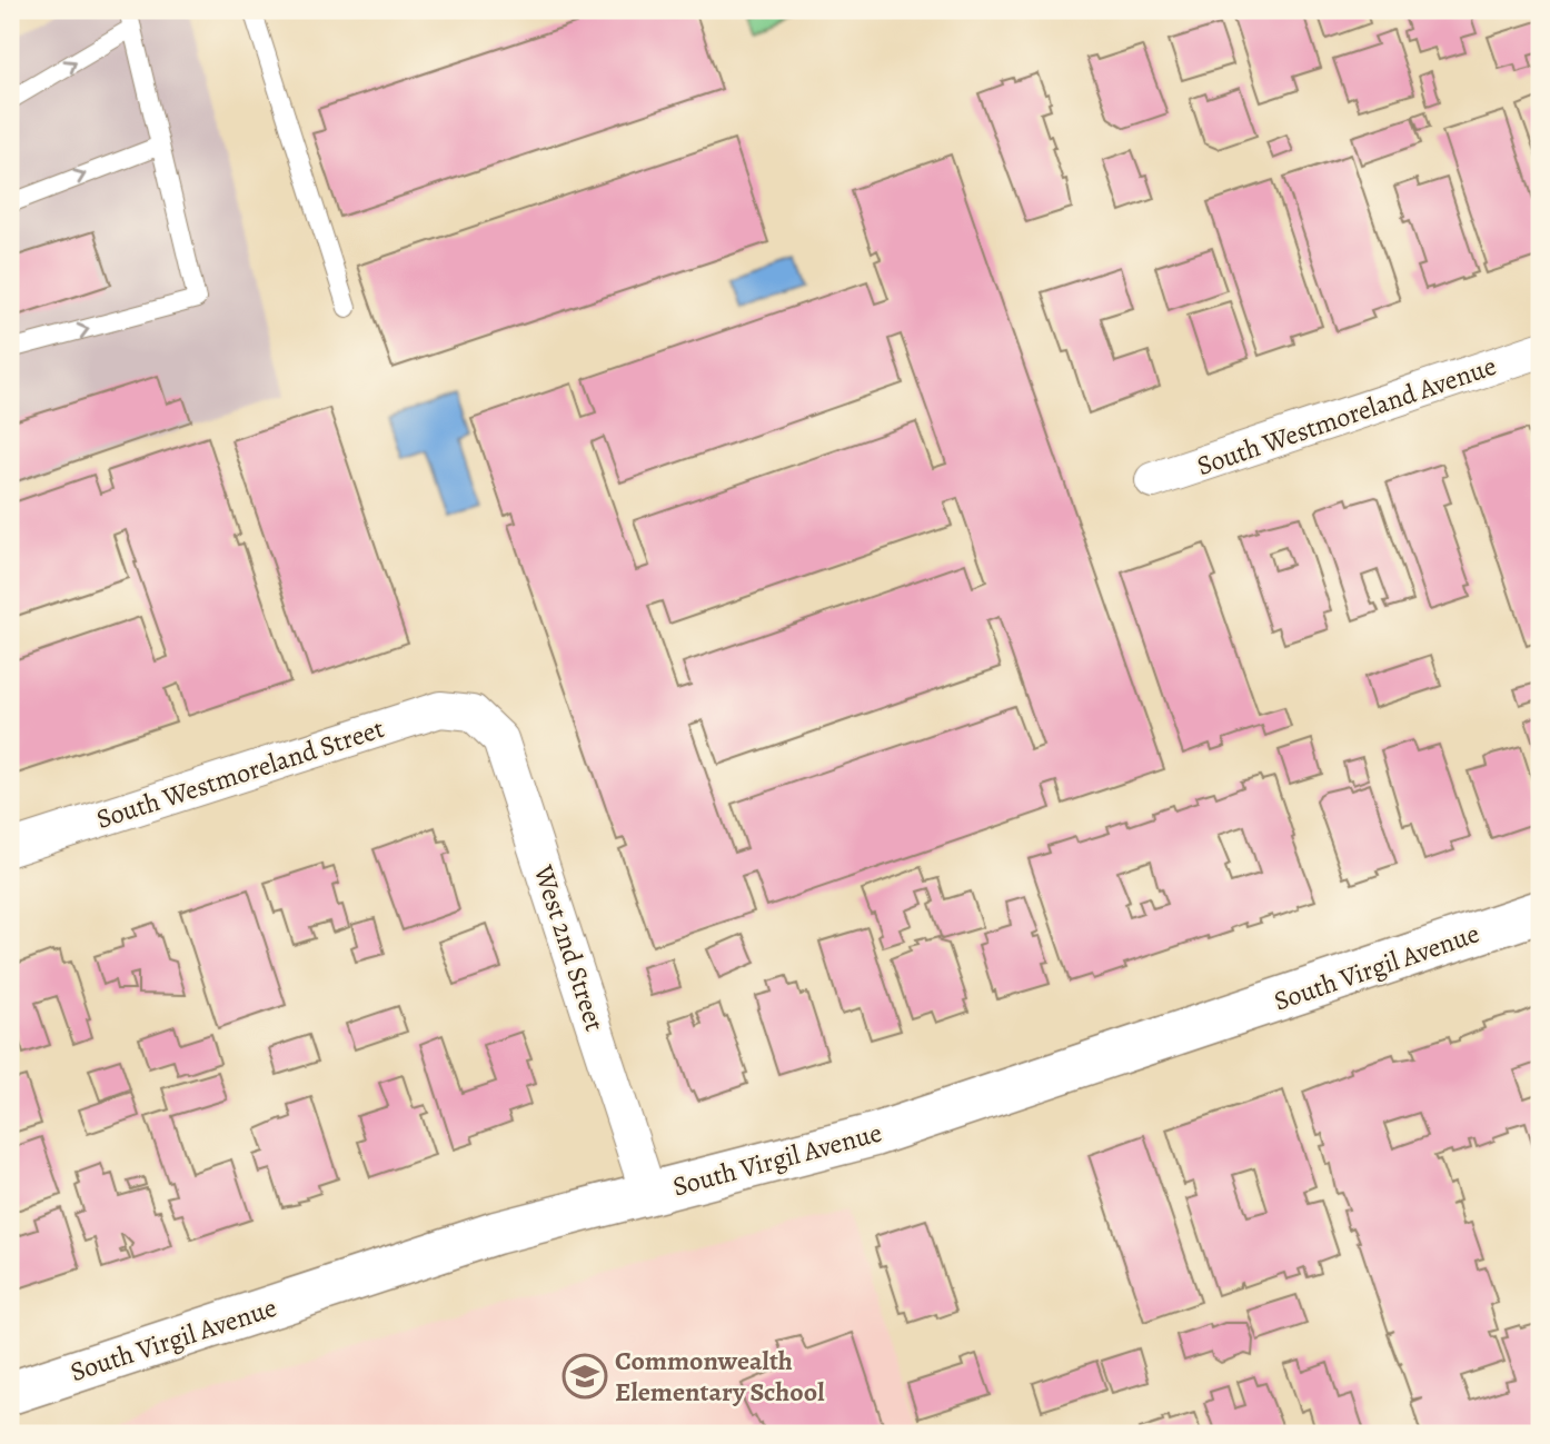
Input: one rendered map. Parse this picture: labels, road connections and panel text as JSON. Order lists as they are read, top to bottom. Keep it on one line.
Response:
{"streets":{"main road":["South Virgil Avenue"],"street":["South Westmoreland Avenue","South Westmoreland Street","West 2nd Street"]},"crossings":[["South Westmoreland Street","West 2nd Street"],["West 2nd Street","South Virgil Avenue"]],"places":{"school or university":["Commonwealth Elementary School"]}}
